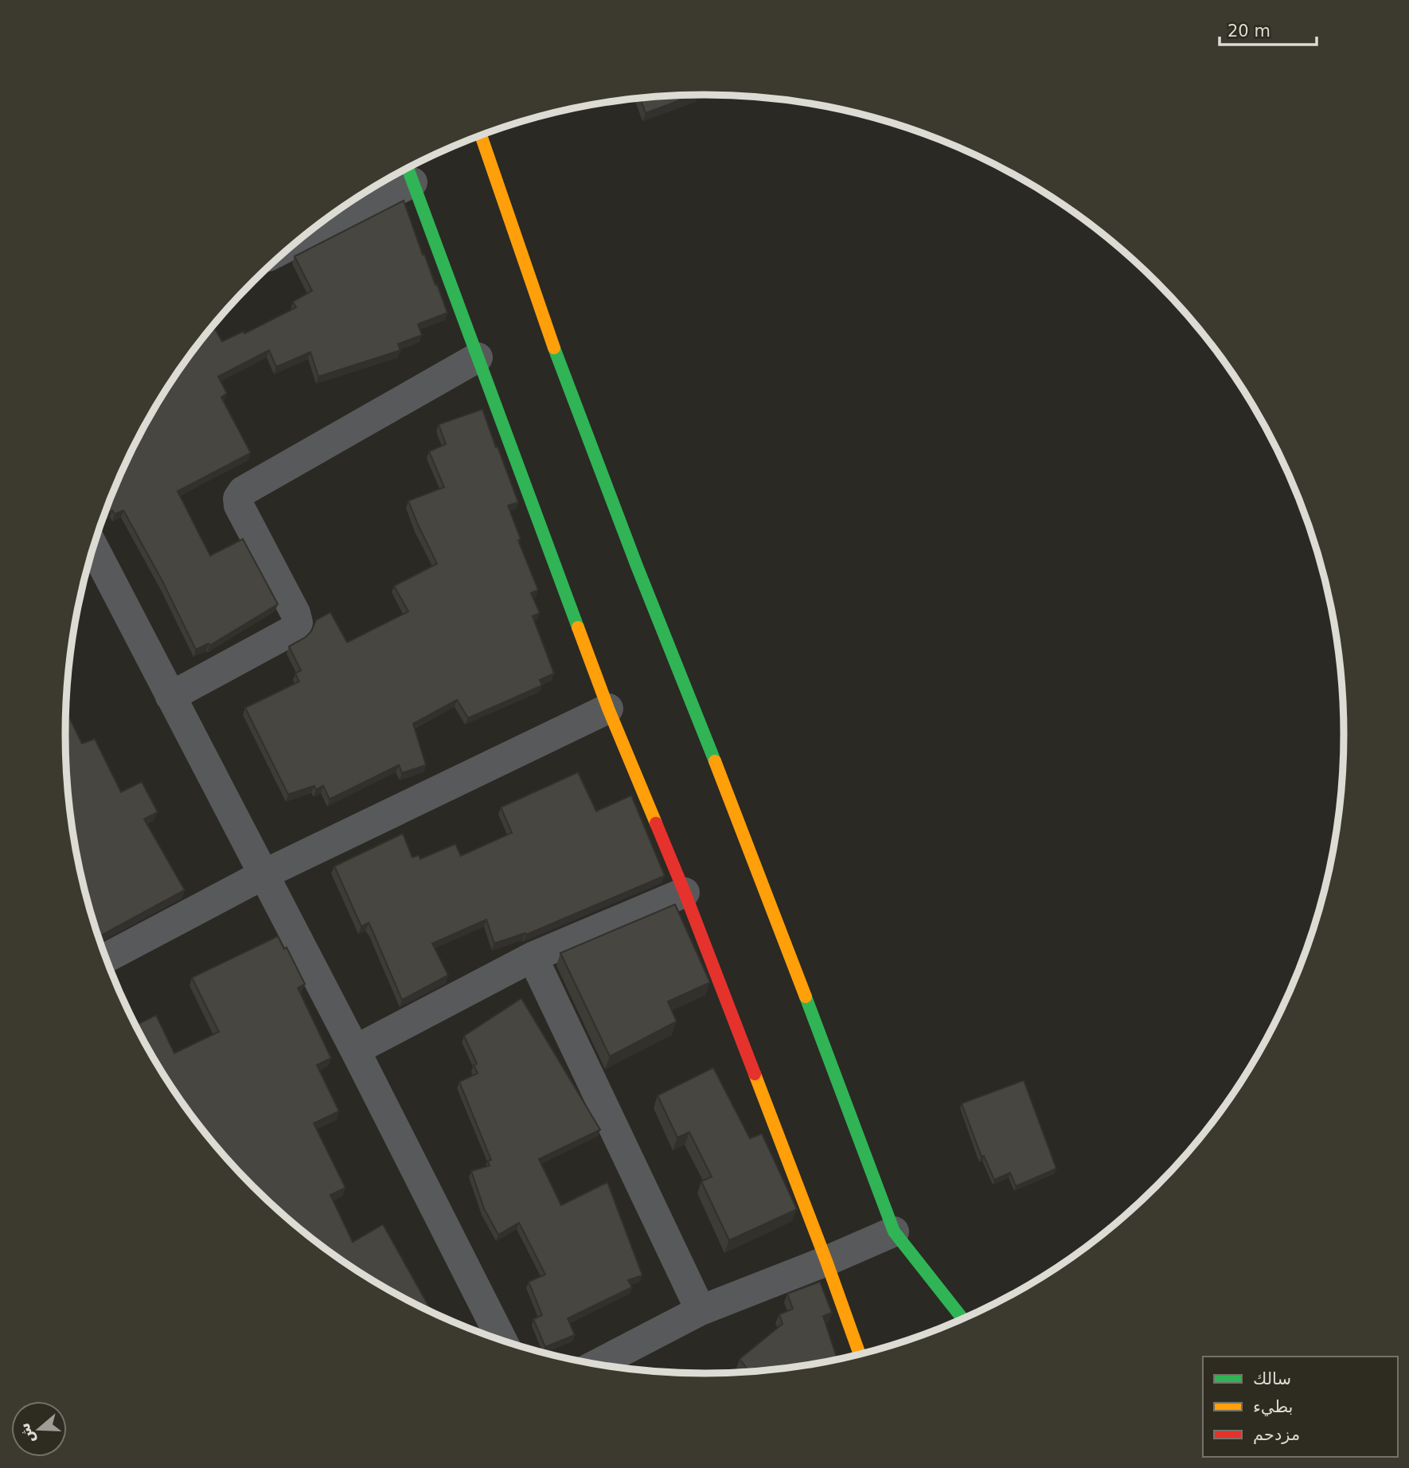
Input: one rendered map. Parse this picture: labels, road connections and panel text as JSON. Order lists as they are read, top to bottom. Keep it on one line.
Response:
{"legend":["سالك","بطيء","مزدحم"],"scale_bar":"20 m","north":"left"}
